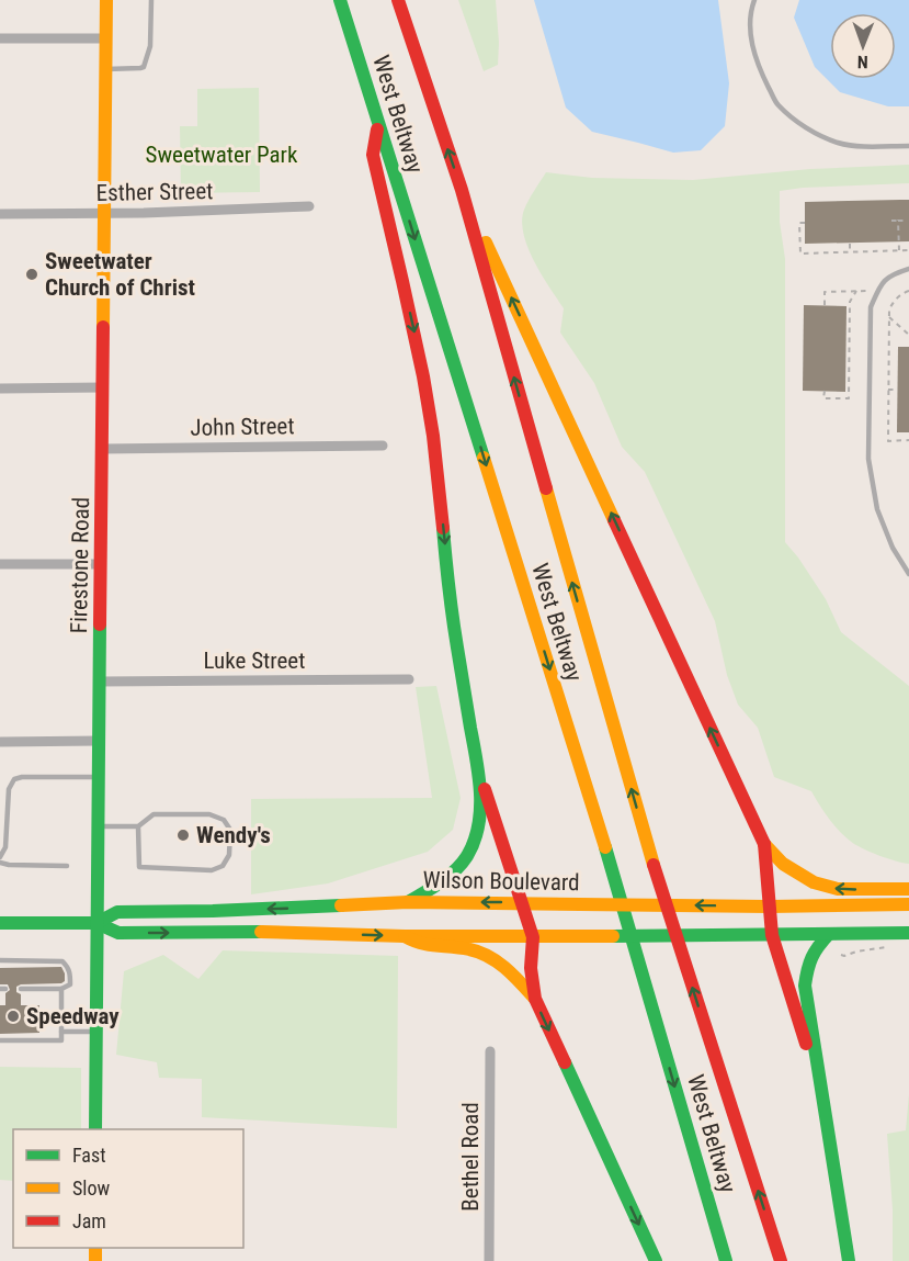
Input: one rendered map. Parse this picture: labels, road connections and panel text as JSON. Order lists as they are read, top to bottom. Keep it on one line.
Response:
{"streets":{"main road":["West Beltway","Firestone Road","Wilson Boulevard"],"street":["Esther Street","John Street","Luke Street","Bethel Road"]},"crossings":[["Esther Street","Firestone Road"],["John Street","Firestone Road"],["Firestone Road","Luke Street"],["Firestone Road","Wilson Boulevard"]],"parks":["Sweetwater Park"],"places":["Sweetwater Church of Christ","Wendy's","Speedway"],"legend":["Fast","Slow","Jam"],"north":"bottom"}
